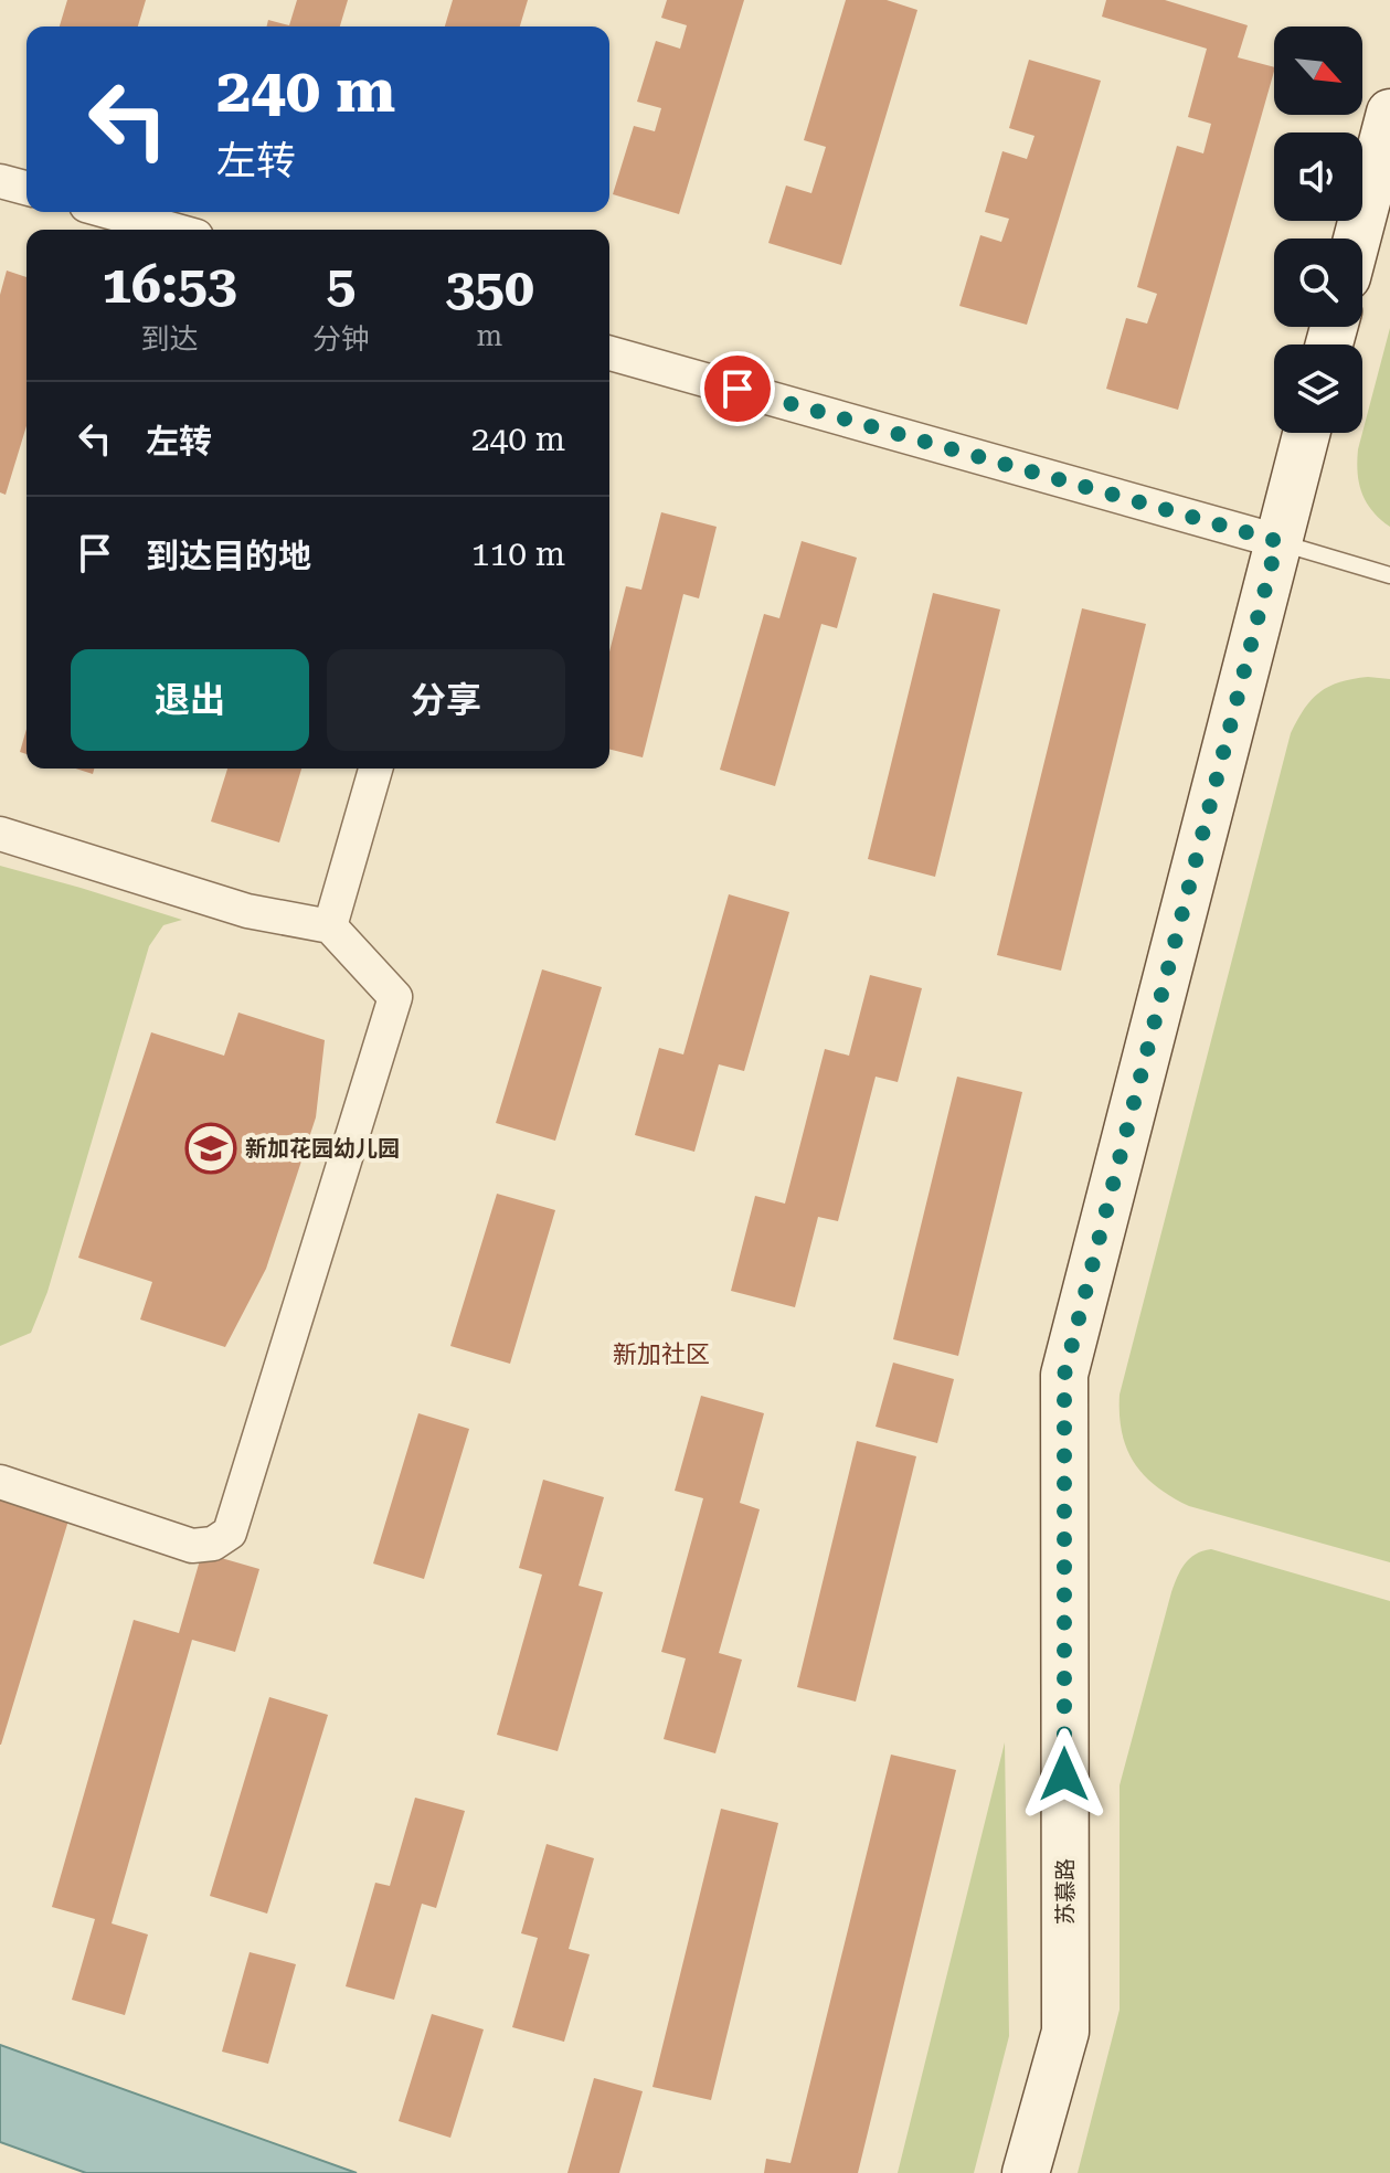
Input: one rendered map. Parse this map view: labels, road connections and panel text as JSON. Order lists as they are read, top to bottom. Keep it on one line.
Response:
{"streets":{"main road":["苏慕路"]},"districts":["新加社区"],"places":{"school or university":["新加花园幼儿园"]},"north":"bottom right","page":{"turn":["240 m","左转"],"eta":["16:53","到达","5","分钟","350","m"],"list":[{"name":"左转","value":"240 m"},{"name":"到达目的地","value":"110 m"}],"buttons":["退出","分享"]}}
